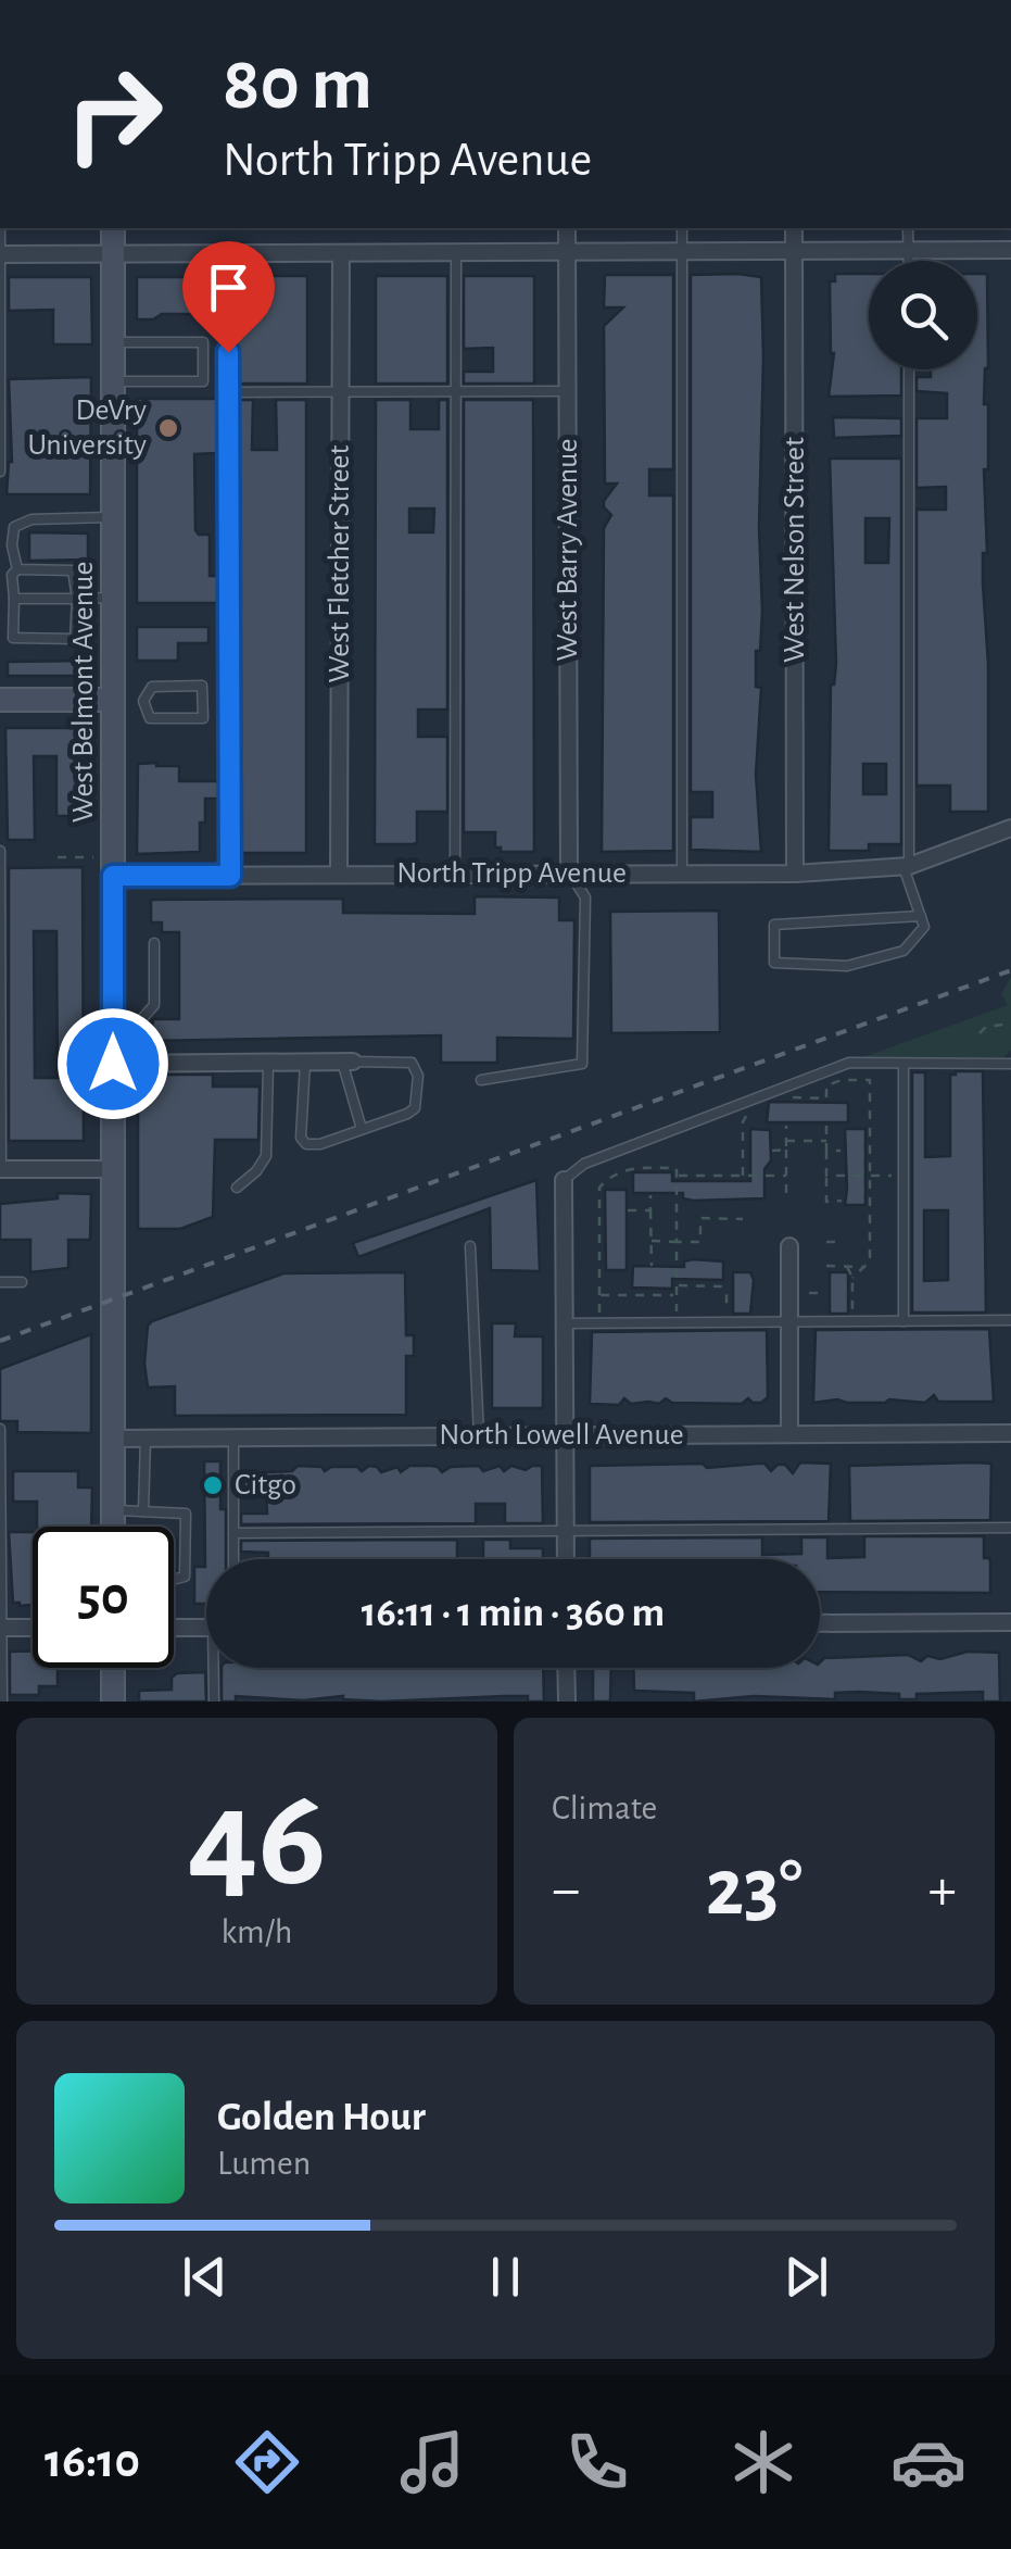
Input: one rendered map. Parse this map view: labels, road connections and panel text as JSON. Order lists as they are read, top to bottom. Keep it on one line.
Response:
{"streets":{"main road":["West Belmont Avenue"],"street":["West Barry Avenue","West Nelson Street","West Fletcher Street","North Tripp Avenue","North Lowell Avenue"]},"crossings":[["West Barry Avenue","North Tripp Avenue"],["West Nelson Street","North Tripp Avenue"],["West Fletcher Street","North Tripp Avenue"],["West Belmont Avenue","North Tripp Avenue"],["West Belmont Avenue","North Lowell Avenue"]],"places":["DeVry University","Citgo"],"page":{"turn":["80 m","North Tripp Avenue"],"limit":"50","trip":"16:11 · 1 min · 360 m","tile":[["46","km/h"],"Climate"],"heat":["−","23°","+"],"song":["Golden Hour","Lumen"],"tabs":"16:10"}}
